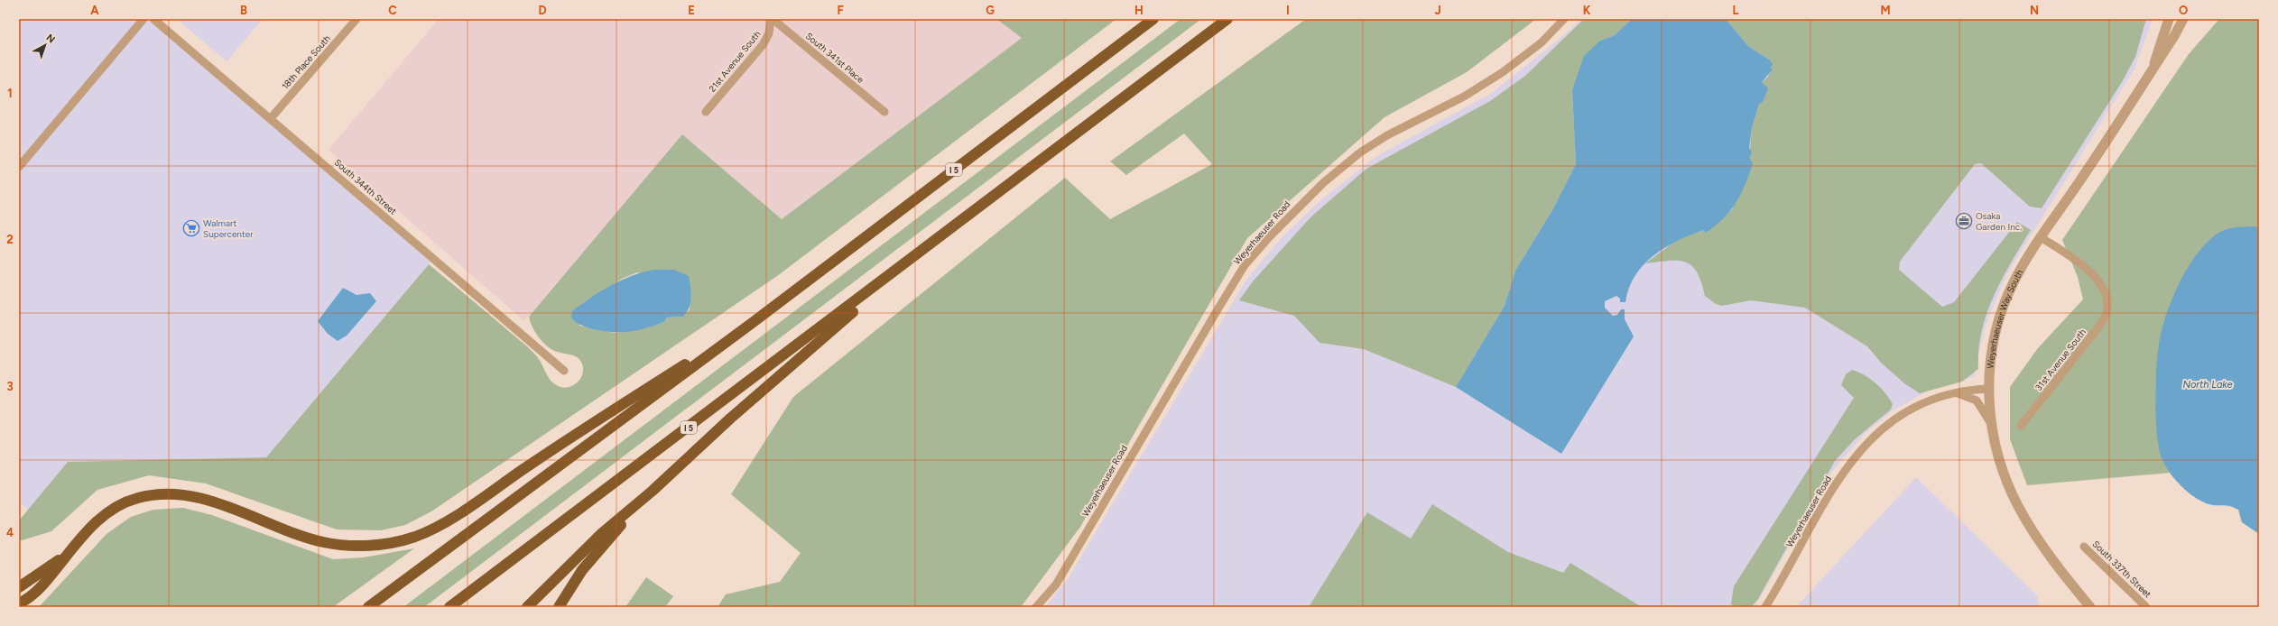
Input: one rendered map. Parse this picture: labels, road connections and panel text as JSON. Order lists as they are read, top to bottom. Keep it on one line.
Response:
{"streets":{"highway":["I 5"],"street":["South 341st Place","21st Avenue South","18th Place South","South 344th Street","Weyerhaeuser Road","Weyerhaeuser Way South","31st Avenue South","South 337th Street"]},"crossings":[["South 341st Place","21st Avenue South"],["18th Place South","South 344th Street"],["Weyerhaeuser Road","Weyerhaeuser Way South"],["Weyerhaeuser Way South","31st Avenue South"]],"water":["North Lake"],"places":{"office":["Osaka Garden Inc."],"supermarket":["Walmart Supercenter"]},"north":"top right","grid":{"columns":["A","B","C","D","E","F","G","H","I","J","K","L","M","N","O"],"rows":["1","2","3","4"]}}
